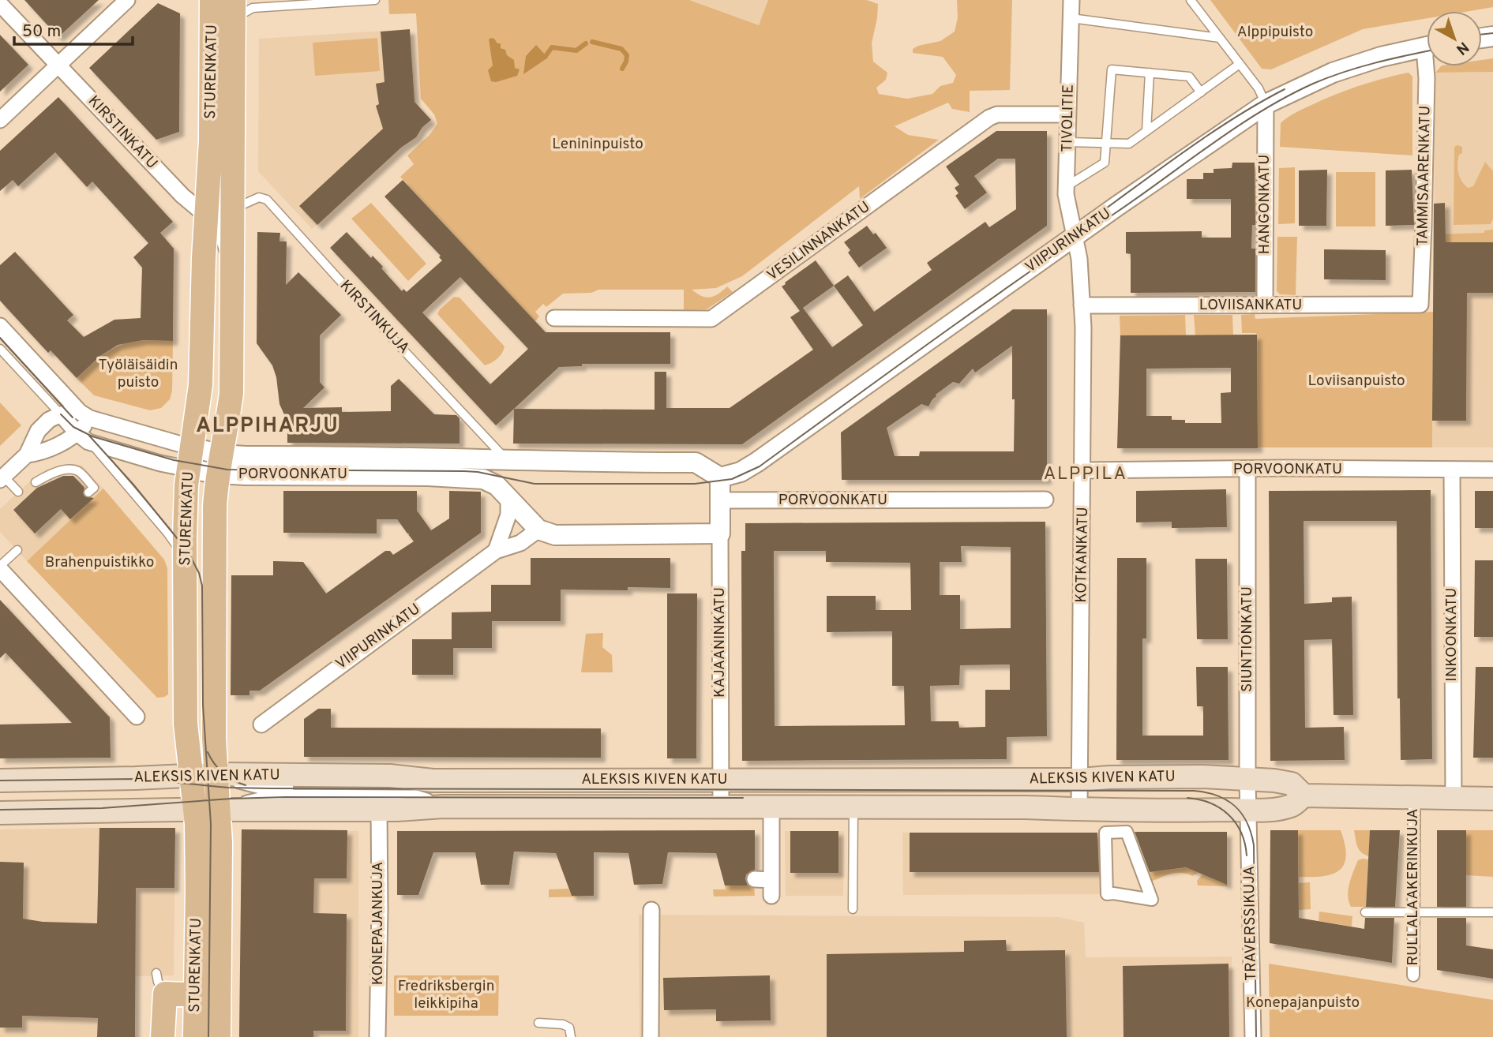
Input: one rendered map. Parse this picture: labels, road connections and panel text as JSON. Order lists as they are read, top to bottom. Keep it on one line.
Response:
{"streets":{"main road":["STURENKATU","ALEKSIS KIVEN KATU"],"street":["TIVOLITIE","KIRSTINKATU","TAMMISAARENKATU","HANGONKATU","VIIPURINKATU","VESILINNANKATU","LOVIISANKATU","PORVOONKATU","KOTKANKATU","INKOONKATU","SIUNTIONKATU","KAJAANINKATU","RULLALAAKERINKUJA","KONEPAJANKUJA","TRAVERSSIKUJA"],"lane":["KIRSTINKUJA"]},"crossings":[["STURENKATU","KIRSTINKATU"],["STURENKATU","KIRSTINKUJA"],["STURENKATU","PORVOONKATU"],["STURENKATU","ALEKSIS KIVEN KATU"],["TIVOLITIE","VIIPURINKATU"],["TIVOLITIE","VESILINNANKATU"],["TIVOLITIE","KOTKANKATU"],["TAMMISAARENKATU","LOVIISANKATU"],["HANGONKATU","VIIPURINKATU"],["HANGONKATU","LOVIISANKATU"],["VIIPURINKATU","PORVOONKATU"],["VIIPURINKATU","KOTKANKATU"],["VIIPURINKATU","KAJAANINKATU"],["LOVIISANKATU","KOTKANKATU"],["KIRSTINKUJA","PORVOONKATU"],["PORVOONKATU","KOTKANKATU"],["PORVOONKATU","INKOONKATU"],["PORVOONKATU","SIUNTIONKATU"],["PORVOONKATU","KAJAANINKATU"],["KOTKANKATU","ALEKSIS KIVEN KATU"],["INKOONKATU","ALEKSIS KIVEN KATU"],["SIUNTIONKATU","ALEKSIS KIVEN KATU"],["SIUNTIONKATU","TRAVERSSIKUJA"],["KAJAANINKATU","ALEKSIS KIVEN KATU"],["ALEKSIS KIVEN KATU","RULLALAAKERINKUJA"],["ALEKSIS KIVEN KATU","KONEPAJANKUJA"],["ALEKSIS KIVEN KATU","TRAVERSSIKUJA"]],"districts":["ALPPIHARJU","ALPPILA"],"parks":["Alppipuisto","Lenininpuisto","Työläisäidin puisto","Loviisanpuisto","Brahenpuistikko","Fredriksbergin leikkipiha","Konepajanpuisto"],"scale_bar":"50 m","north":"bottom right"}
